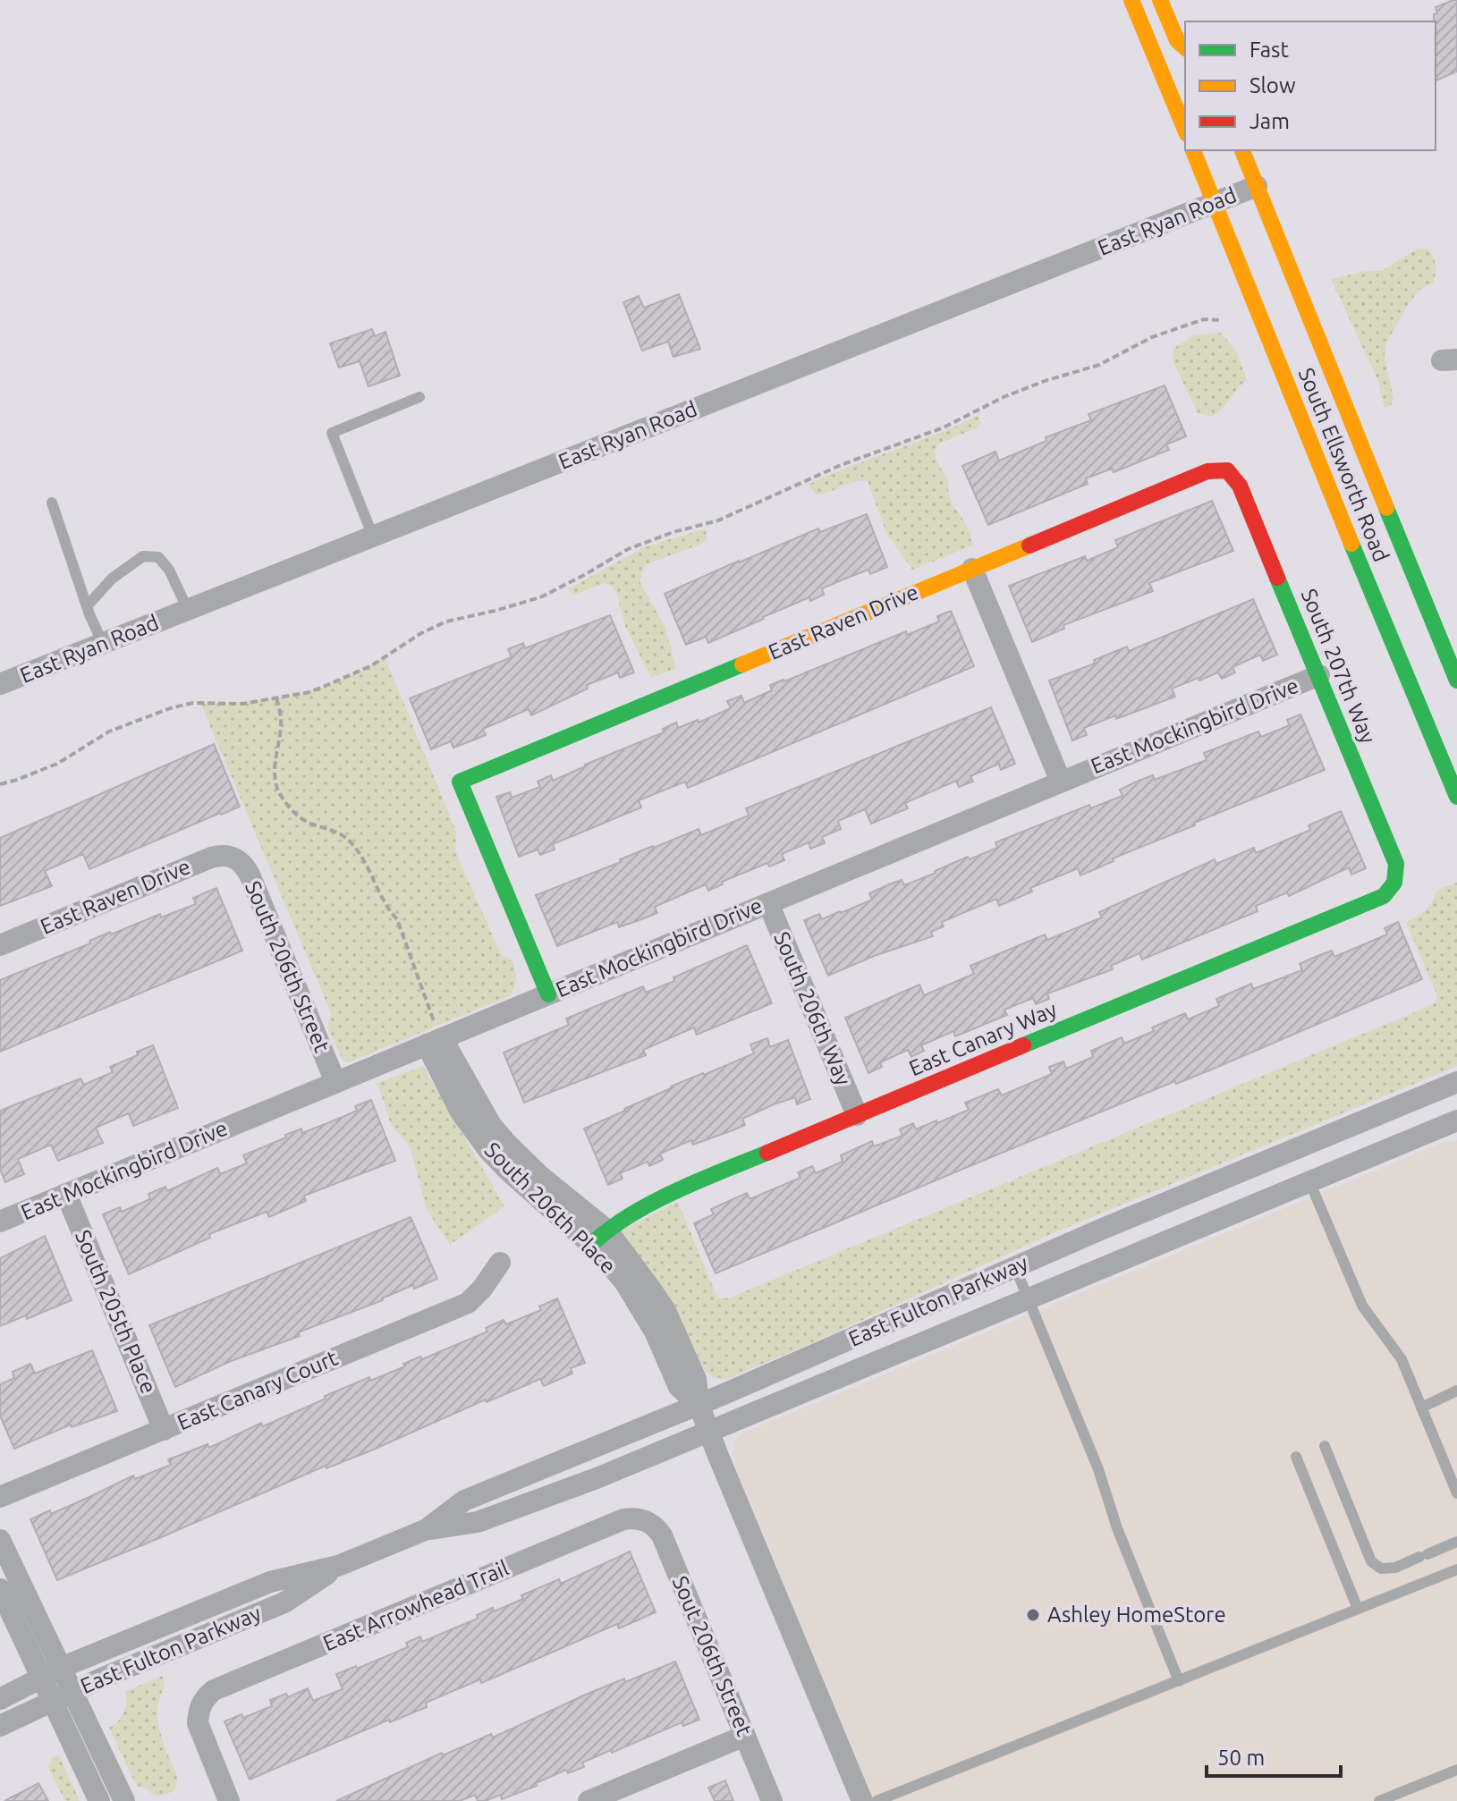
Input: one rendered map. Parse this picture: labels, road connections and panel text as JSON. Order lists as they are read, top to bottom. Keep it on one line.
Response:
{"streets":{"street":["East Ryan Road","South Ellsworth Road","East Raven Drive","South 207th Way","East Mockingbird Drive","South 206th Street","South 206th Way","East Canary Way","South 206th Place","East Fulton Parkway","South 205th Place","East Canary Court","East Arrowhead Trail","Sout 206th Street"]},"crossings":[["East Ryan Road","South Ellsworth Road"],["East Raven Drive","South 207th Way"],["East Raven Drive","East Mockingbird Drive"],["East Raven Drive","South 206th Street"],["South 207th Way","East Mockingbird Drive"],["South 207th Way","East Canary Way"],["East Mockingbird Drive","South 206th Street"],["East Mockingbird Drive","South 206th Way"],["East Mockingbird Drive","South 206th Place"],["East Mockingbird Drive","South 205th Place"],["South 206th Way","East Canary Way"],["East Canary Way","South 206th Place"],["South 206th Place","East Fulton Parkway"],["South 205th Place","East Canary Court"],["East Arrowhead Trail","Sout 206th Street"]],"places":["Ashley HomeStore"],"legend":["Fast","Slow","Jam"],"scale_bar":"50 m"}
